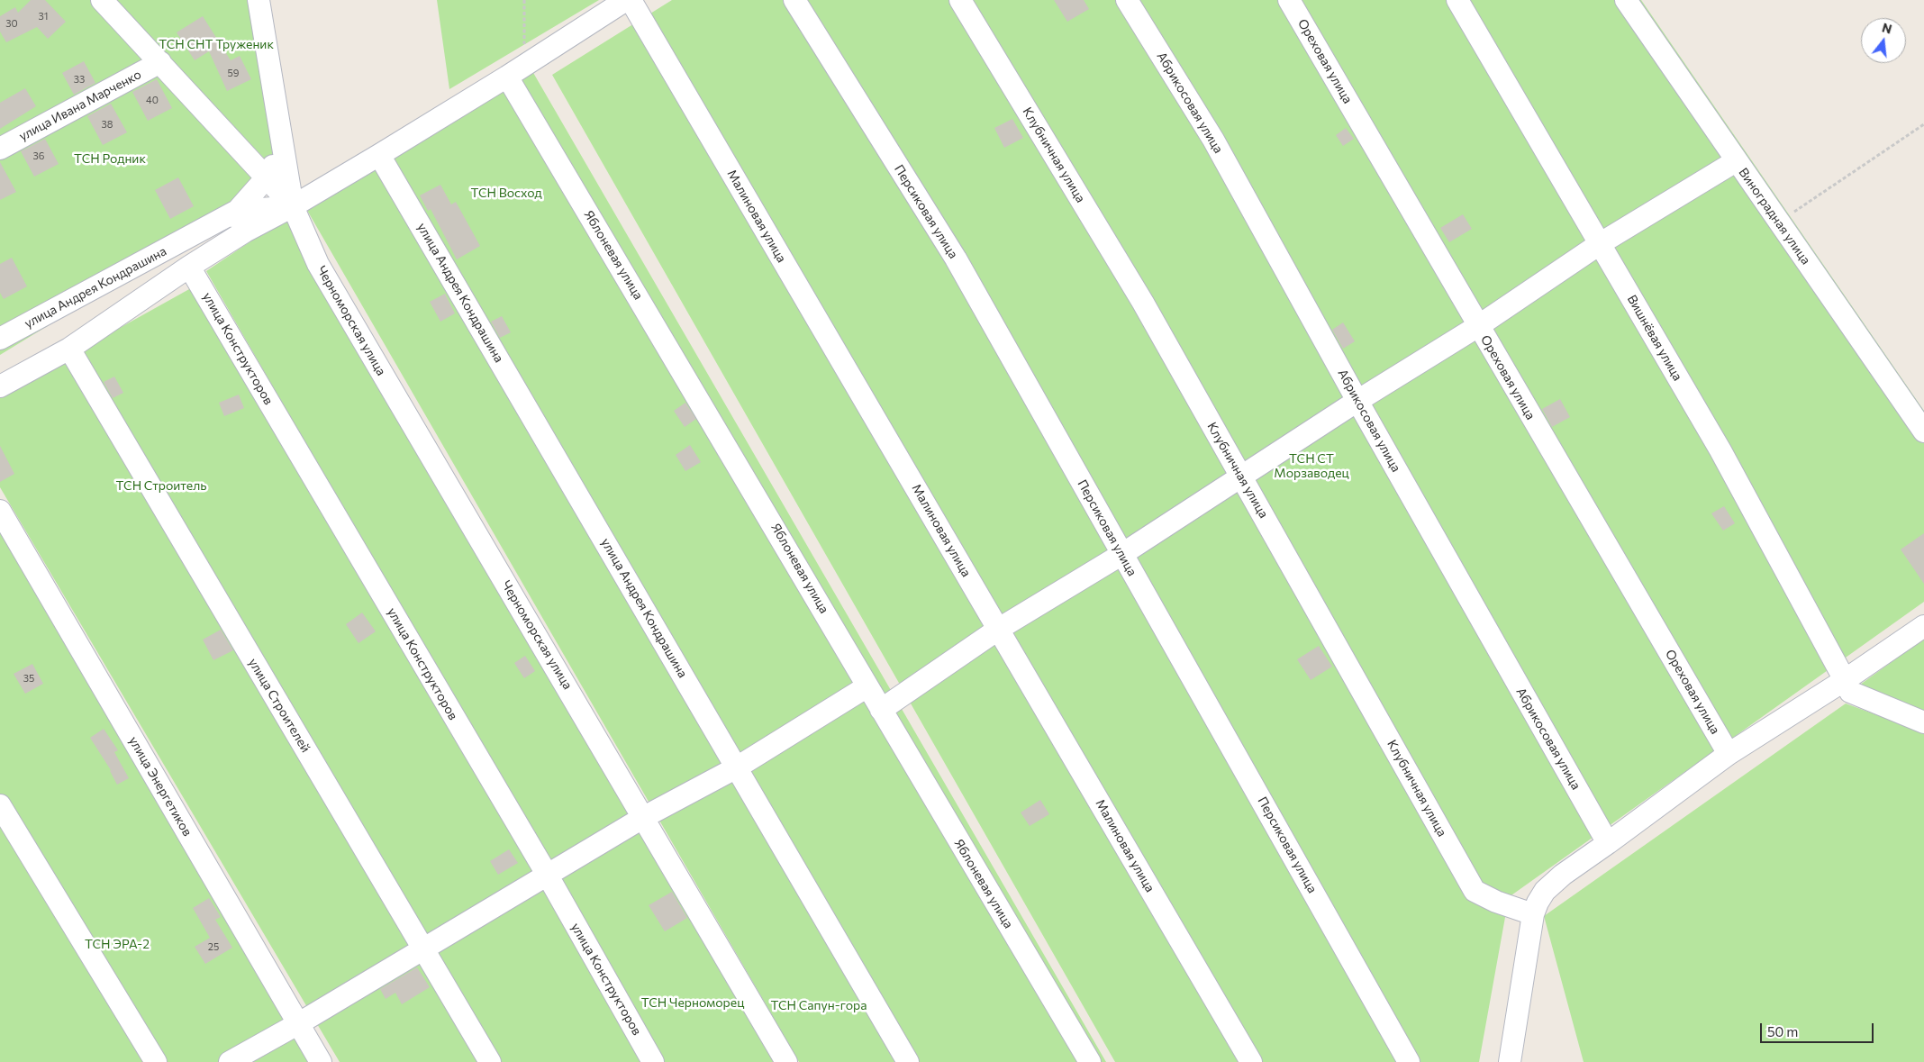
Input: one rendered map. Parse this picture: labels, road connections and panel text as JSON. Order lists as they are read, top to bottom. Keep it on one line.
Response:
{"streets":{"street":["Ореховая улица","Абрикосовая улица","улица Ивана Марченко","Клубничная улица","Персиковая улица","Малиновая улица","Виноградная улица","Яблоневая улица","улица Андрея Кондрашина","Черноморская улица","Вишнёвая улица","улица Конструкторов","улица Строителей","улица Энергетиков"]},"crossings":[["улица Андрея Кондрашина","Черноморская улица"]],"parks":["ТСН СНТ Труженик","ТСН Родник","ТСН Восход","ТСН СТ Морзаводец","ТСН Строитель","ТСН ЭРА-2","ТСН Черноморец","ТСН Сапун-гора"],"house_numbers":["31","30","59","33","40","38","36","35","25"],"scale_bar":"50 m","north":"top"}
